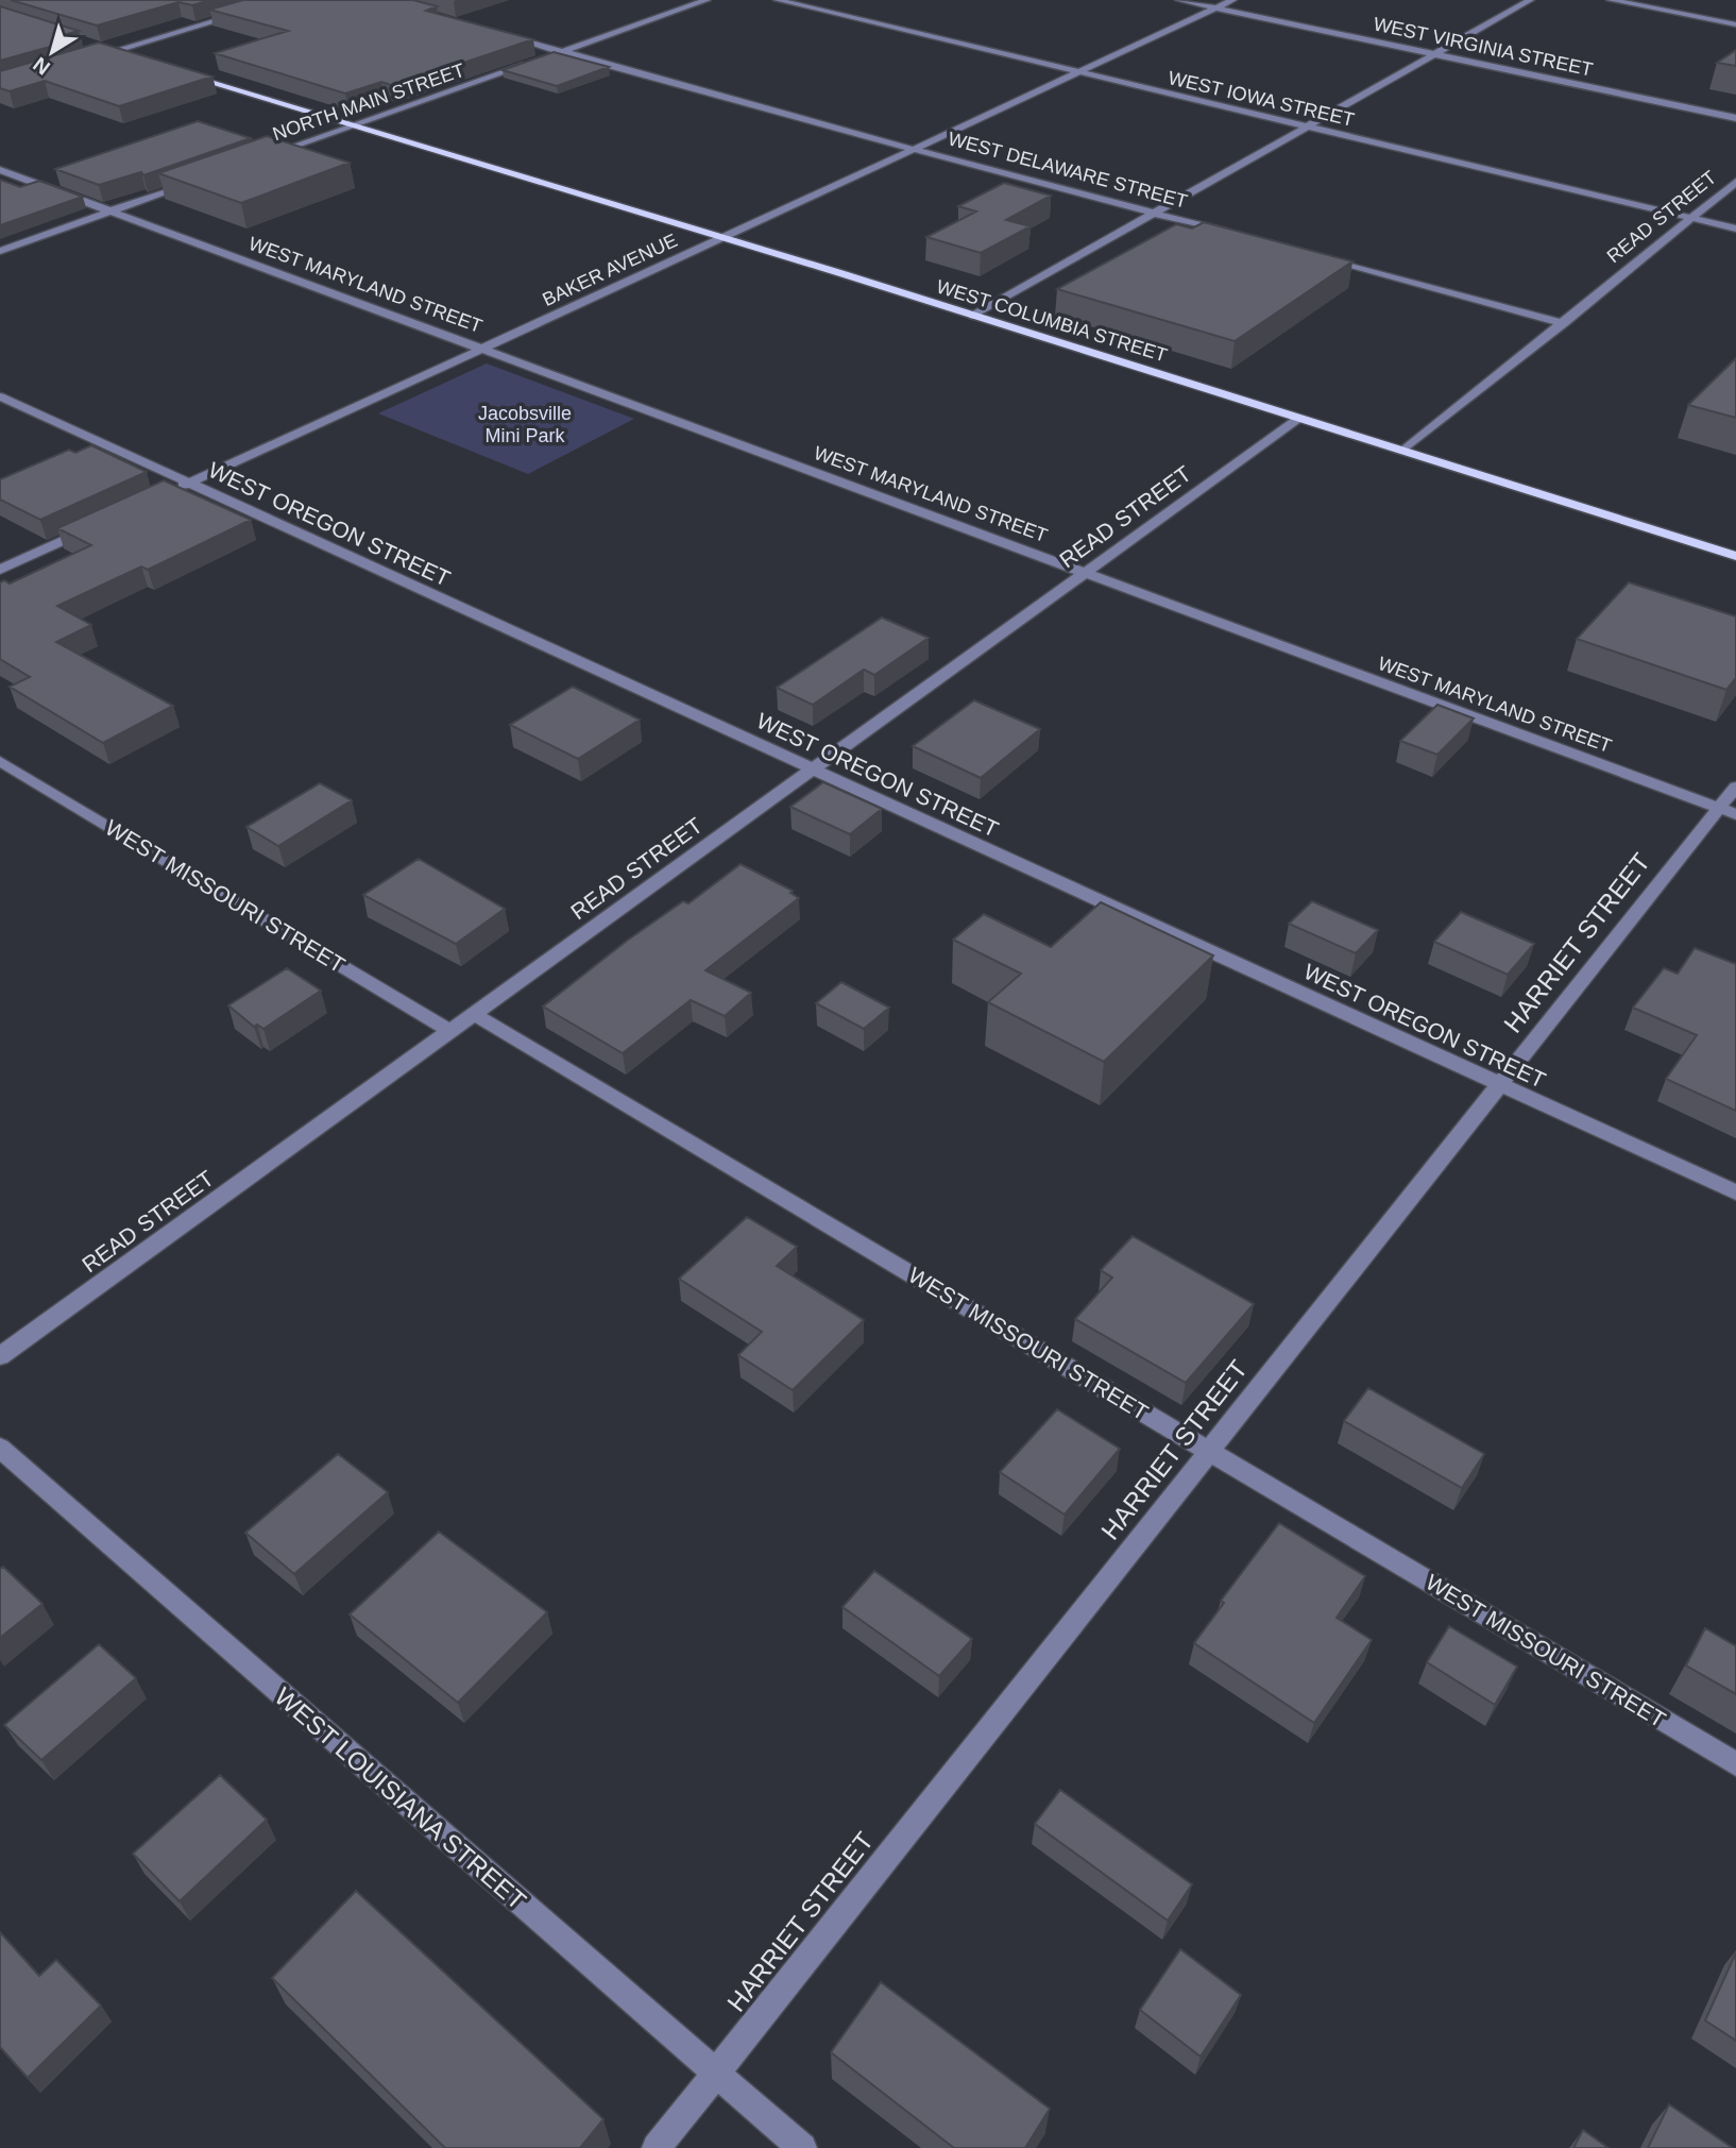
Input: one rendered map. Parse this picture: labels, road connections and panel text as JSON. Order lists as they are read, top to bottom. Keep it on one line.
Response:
{"streets":{"main road":["WEST COLUMBIA STREET"],"street":["WEST VIRGINIA STREET","WEST IOWA STREET","NORTH MAIN STREET","WEST DELAWARE STREET","READ STREET","BAKER AVENUE","WEST MARYLAND STREET","WEST OREGON STREET","WEST MISSOURI STREET","HARRIET STREET","WEST LOUISIANA STREET"]},"crossings":[["WEST VIRGINIA STREET","BAKER AVENUE"],["WEST IOWA STREET","READ STREET"],["WEST IOWA STREET","BAKER AVENUE"],["NORTH MAIN STREET","WEST COLUMBIA STREET"],["WEST DELAWARE STREET","BAKER AVENUE"],["READ STREET","WEST MARYLAND STREET"],["READ STREET","WEST COLUMBIA STREET"],["READ STREET","WEST OREGON STREET"],["READ STREET","WEST MISSOURI STREET"],["BAKER AVENUE","WEST MARYLAND STREET"],["BAKER AVENUE","WEST COLUMBIA STREET"],["BAKER AVENUE","WEST OREGON STREET"],["WEST MARYLAND STREET","HARRIET STREET"],["WEST OREGON STREET","HARRIET STREET"],["WEST MISSOURI STREET","HARRIET STREET"],["HARRIET STREET","WEST LOUISIANA STREET"]],"parks":["Jacobsville Mini Park"],"north":"bottom left"}
